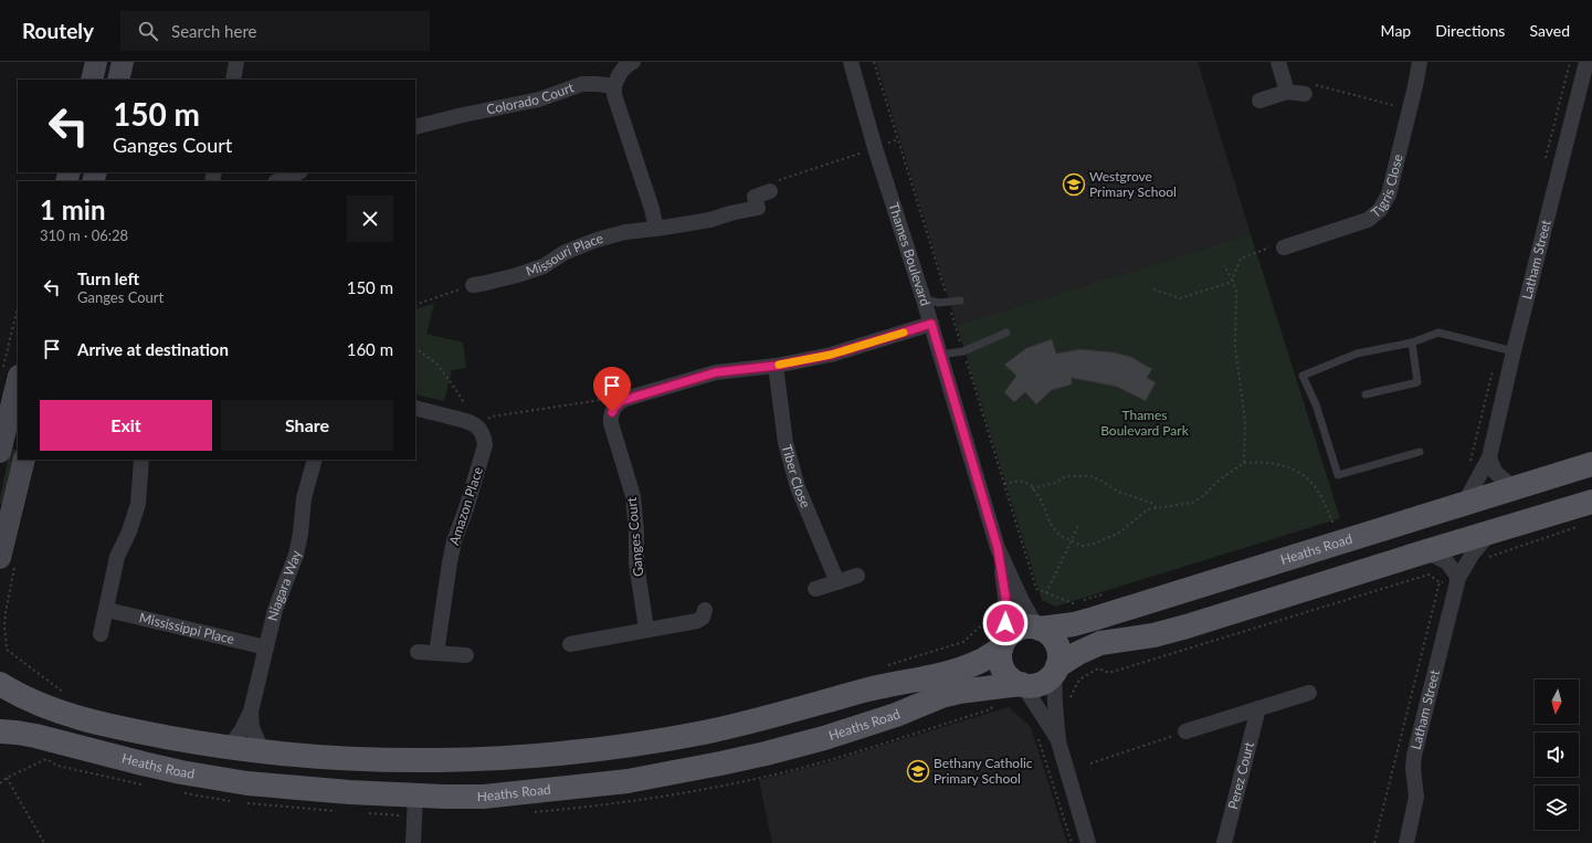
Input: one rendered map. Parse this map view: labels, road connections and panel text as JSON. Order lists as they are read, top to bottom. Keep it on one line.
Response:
{"streets":{"main road":["Heaths Road"],"street":["Colorado Court","Tigris Close","Thames Boulevard","Missouri Place","Latham Street","Tiber Close","Amazon Place","Ganges Court","Niagara Way","Mississippi Place","Perez Court"]},"crossings":[["Thames Boulevard","Heaths Road"],["Latham Street","Heaths Road"],["Niagara Way","Mississippi Place"]],"parks":["Thames Boulevard Park"],"places":{"school or university":["Westgrove Primary School","Bethany Catholic Primary School"]},"north":"bottom","page":{"header":"Routely","search":"Search here","nav":["Map","Directions","Saved"],"turn":["150 m","Ganges Court"],"heading":["1 min","310 m · 06:28"],"list":[{"name":"Turn left","note":"Ganges Court","value":"150 m"},{"name":"Arrive at destination","value":"160 m"}],"buttons":["Exit","Share"]}}
